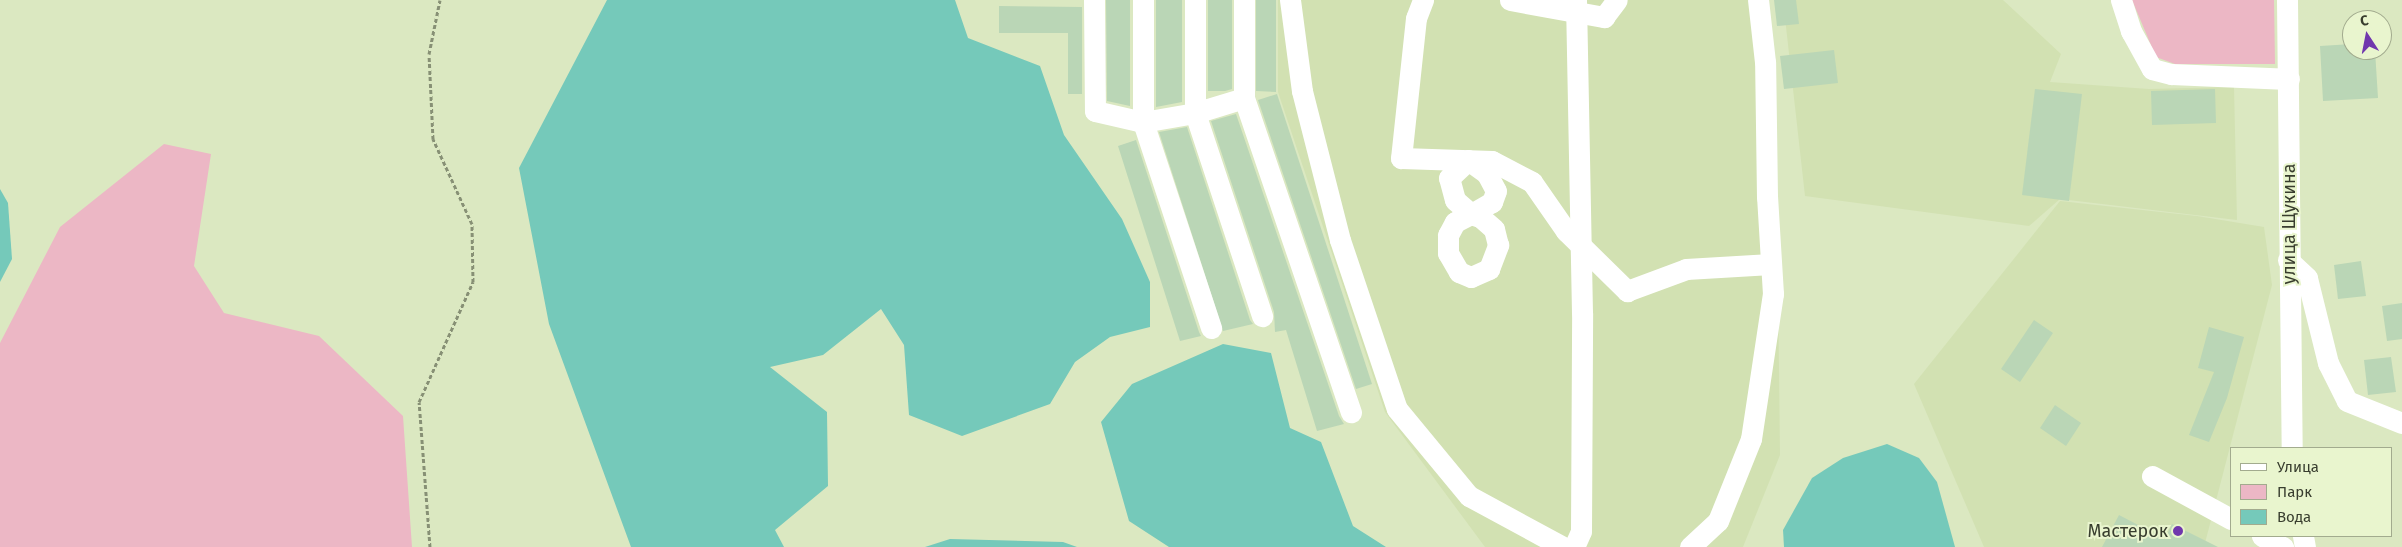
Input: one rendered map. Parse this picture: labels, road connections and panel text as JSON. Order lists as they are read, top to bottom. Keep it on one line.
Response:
{"streets":{"street":["улица Щукина"]},"places":["Мастерок"],"legend":["Улица","Парк","Вода"],"north":"top"}
